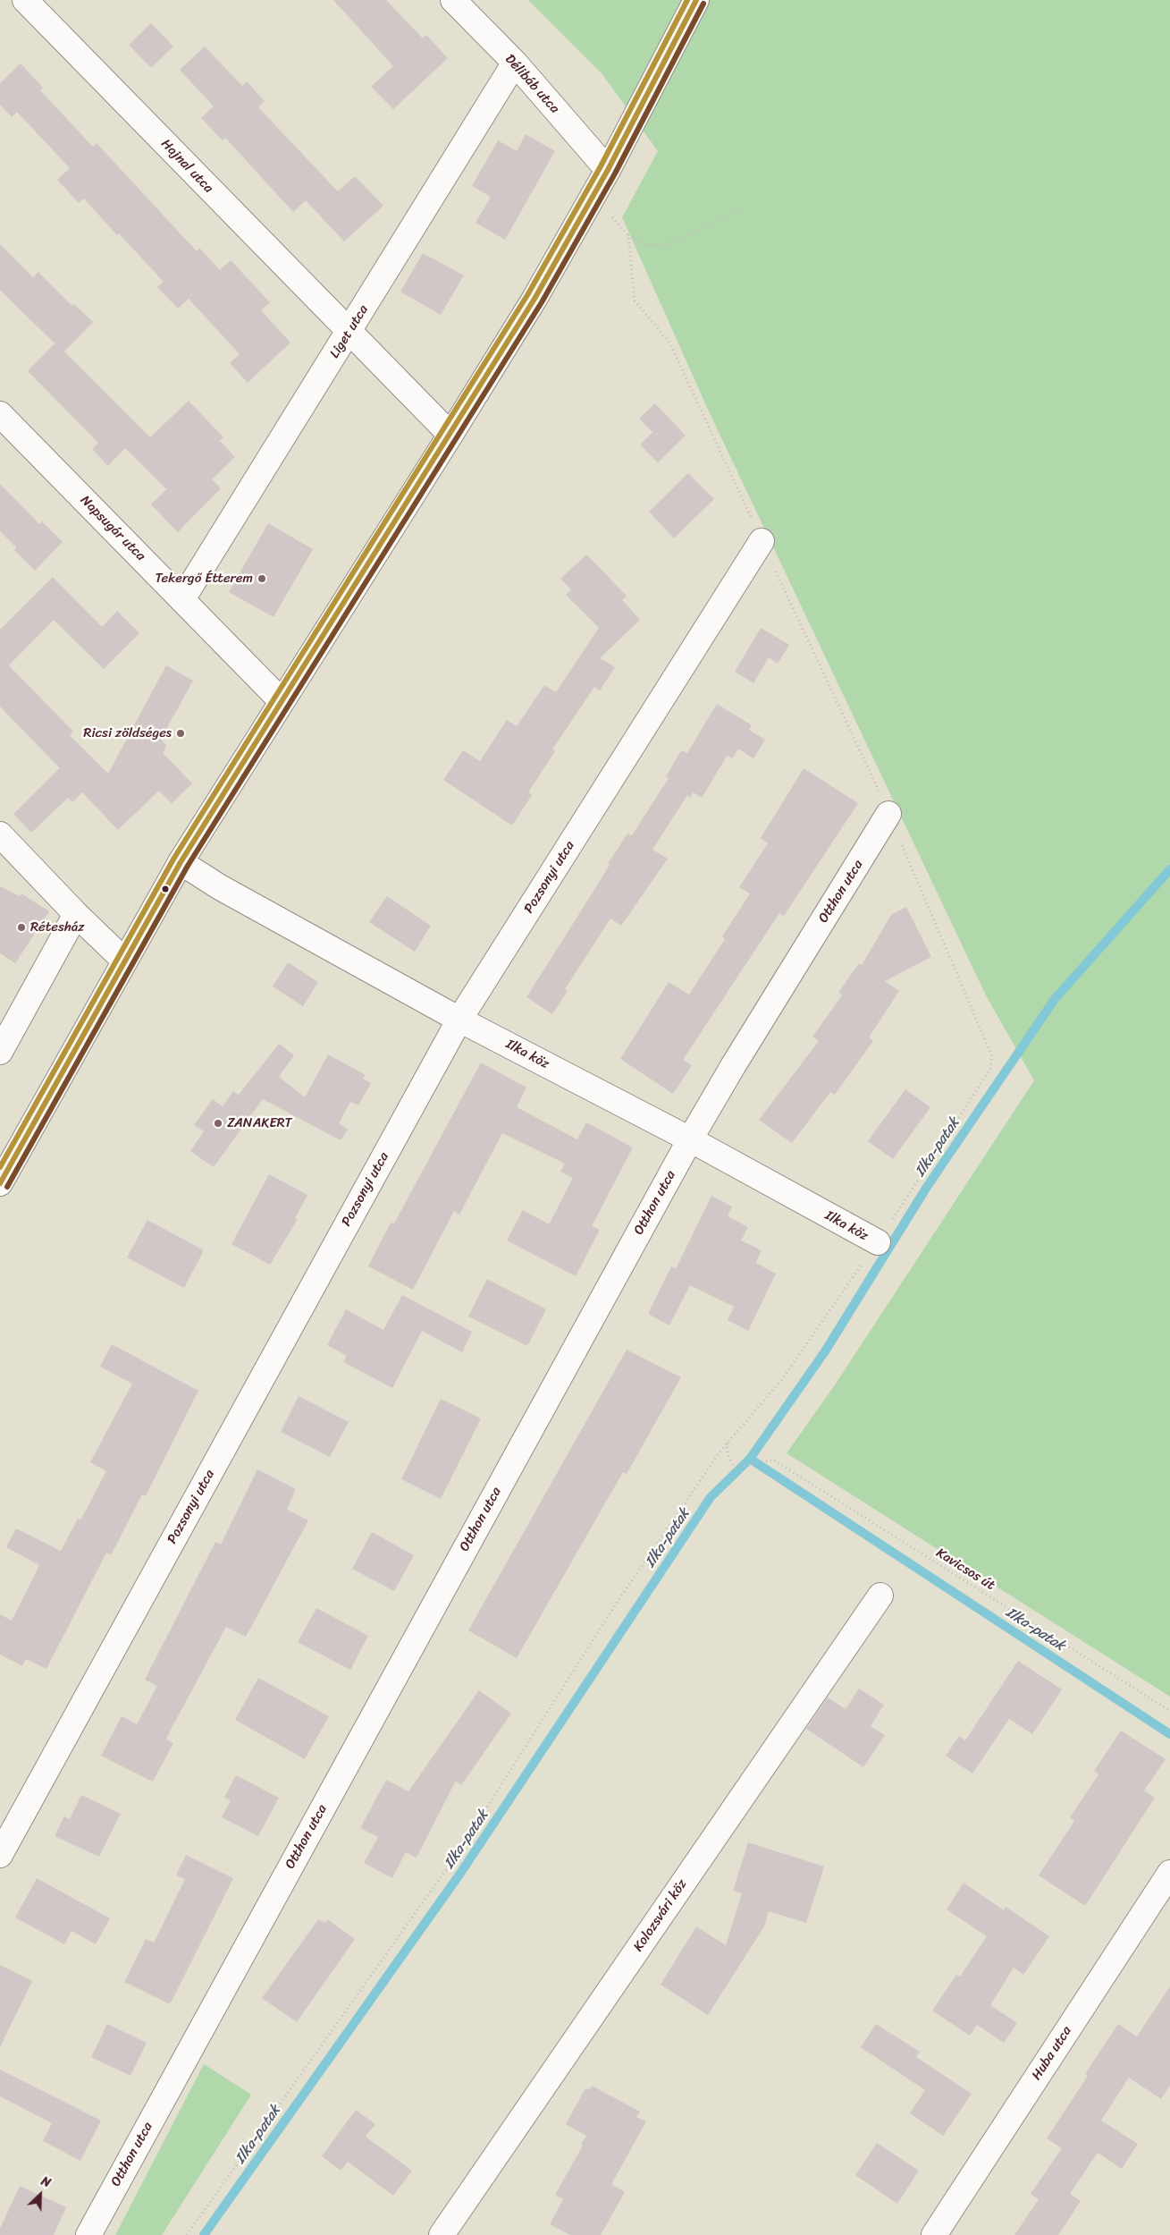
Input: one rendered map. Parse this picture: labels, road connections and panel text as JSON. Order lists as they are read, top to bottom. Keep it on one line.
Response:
{"streets":{"street":["Délibáb utca","Hajnal utca","Liget utca","Napsugár utca","Pozsonyi utca","Otthon utca","Ilka köz","Kolozsvári köz","Huba utca"],"path":["Kavicsos út"]},"crossings":[["Délibáb utca","Liget utca"],["Hajnal utca","Liget utca"],["Liget utca","Napsugár utca"],["Pozsonyi utca","Ilka köz"],["Otthon utca","Ilka köz"]],"water":["Ilka-patak"],"places":["Tekergő Étterem","Ricsi zöldséges","Rétesház","ZANAKERT"],"north":"top right"}
